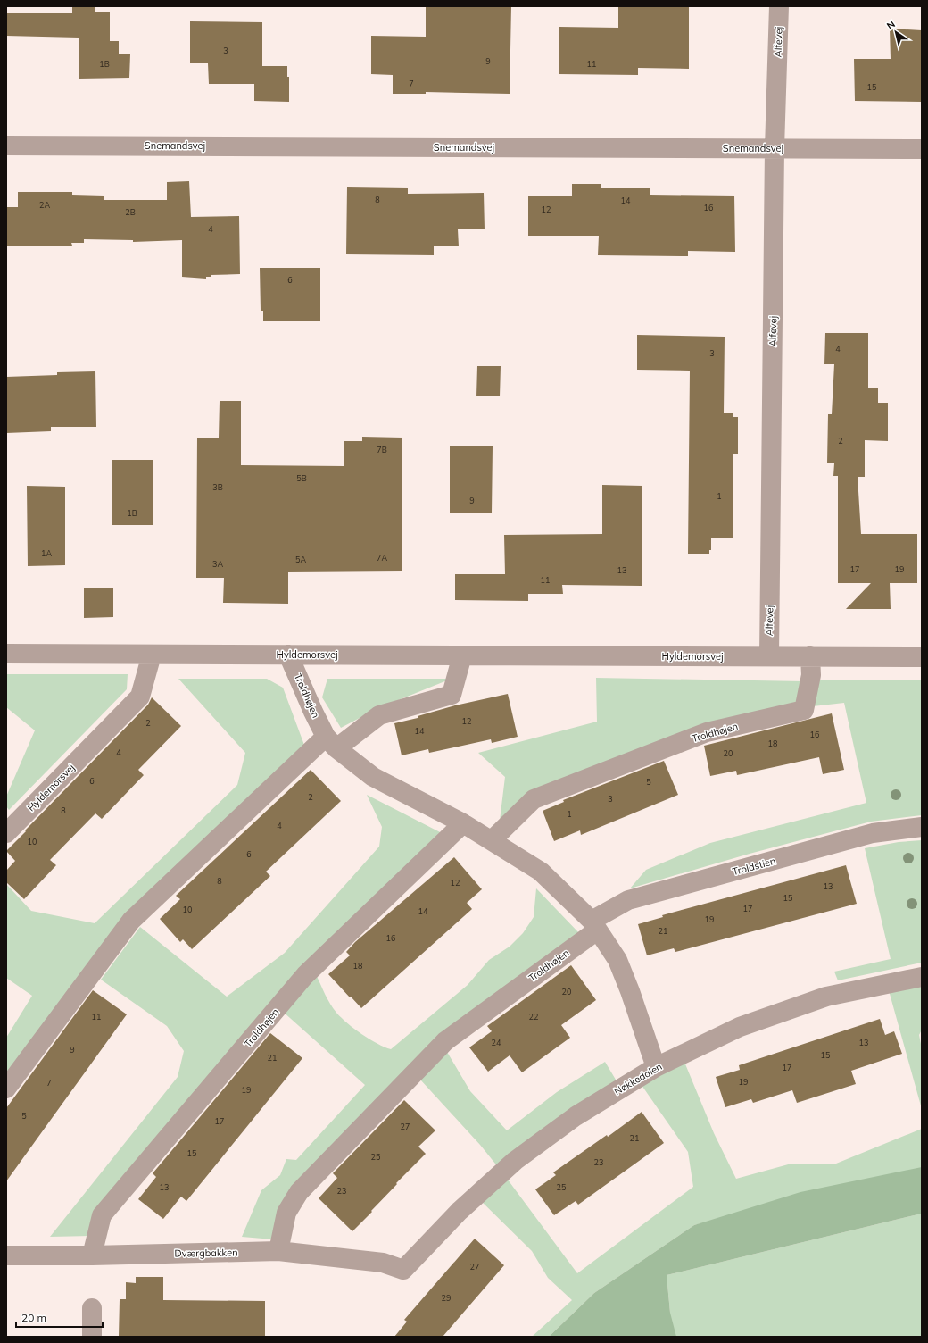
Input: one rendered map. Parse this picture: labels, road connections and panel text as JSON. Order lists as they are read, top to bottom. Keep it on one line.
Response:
{"streets":{"street":["Alfevej","Snemandsvej","Hyldemorsvej","Troldhøjen","Troldstien","Nøkkedalen","Dværgbakken"]},"crossings":[["Alfevej","Snemandsvej"],["Alfevej","Hyldemorsvej"],["Hyldemorsvej","Troldhøjen"],["Troldhøjen","Troldstien"],["Troldhøjen","Nøkkedalen"],["Troldhøjen","Dværgbakken"],["Nøkkedalen","Dværgbakken"]],"house_numbers":["3","9","1B","11","7","15","8","14","2A","16","12","2B","4","6","4","3","2","7B","5B","3B","1","9","1B","1A","7A","5A","3A","17","19","13","11","12","2","14","16","18","4","20","6","5","2","3","8","1","4","10","6","8","12","13","15","17","10","14","19","21","16","18","20","11","22","24","13","9","15","21","17","19","7","19","5","17","27","21","15","25","23","13","25","23","27","29"],"scale_bar":"20 m","north":"top left"}
